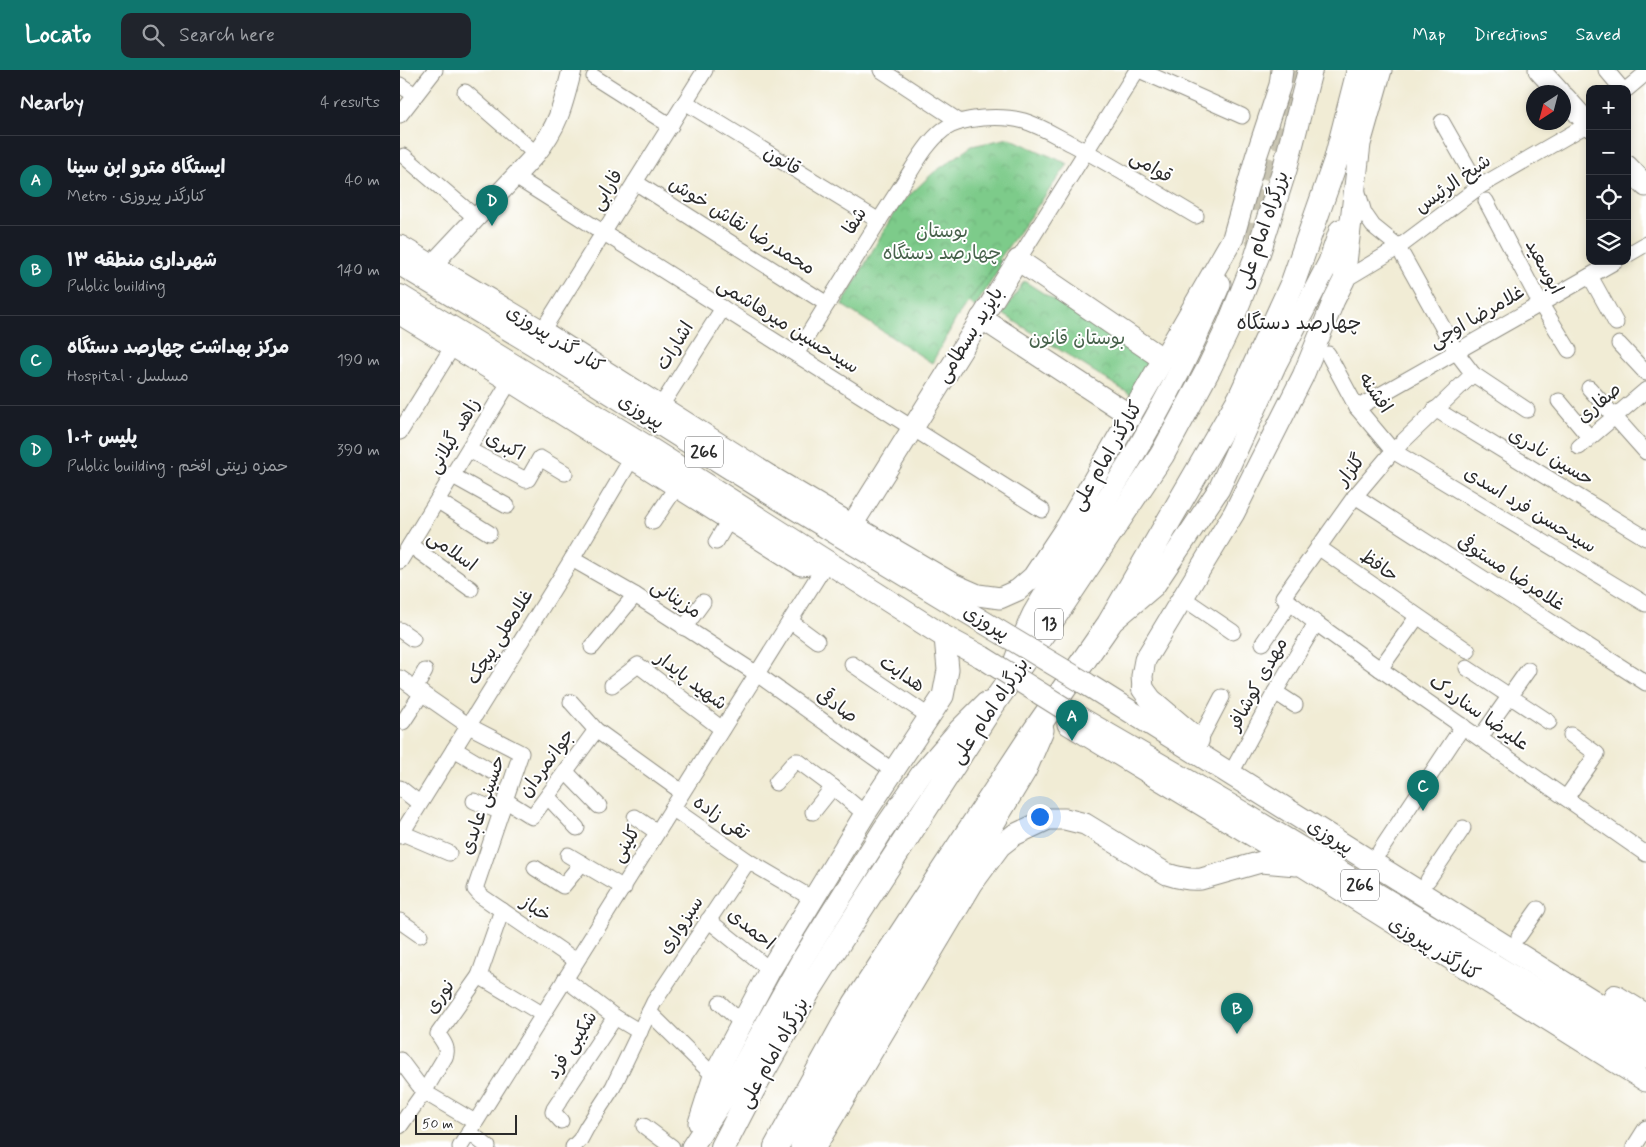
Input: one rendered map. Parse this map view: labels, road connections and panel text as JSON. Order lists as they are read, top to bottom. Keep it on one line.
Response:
{"streets":{"highway":["بزرگراه امام علی","13"],"main road":["بایزید بسطامی","کنار گذر پیروزی","پیروزی","266","کنارگذر امام علی","کنارگذر پیروزی"],"street":["قانون","قوامی","شیخ الرئیس","فارابی","شفا","محمدرضا نقاش خوش","ابوسعید","غلامرضا اوجی","سیدحسین میرهاشمی","اشارات","افشنه","صفاری","زاهد گیلانی","اکبری","حسین نادری","گلزار","سیدحسن فرد اسدی","اسلامی","حافظ","غلامرضا مستوفی","مزینانی","غلامعلی پیچک","هدایت","شهید پایدار","مهدی کوشافر","صادقی","علیرضا سناردک","جوانمردان","حسینی عابدی","تقی زاده","کلینی","خباز","سبزواری","احمدی","نوری","شکیبی فرد"]},"crossings":[["قانون","فارابی"],["قانون","شفا"],["قوامی","شفا"],["قوامی","بایزید بسطامی"],["فارابی","محمدرضا نقاش خوش"],["فارابی","سیدحسین میرهاشمی"],["فارابی","کنار گذر پیروزی"],["شفا","محمدرضا نقاش خوش"],["شفا","سیدحسین میرهاشمی"],["بزرگراه امام علی","پیروزی"],["ابوسعید","غلامرضا اوجی"],["غلامرضا اوجی","افشنه"],["سیدحسین میرهاشمی","بایزید بسطامی"],["سیدحسین میرهاشمی","اشارات"],["بایزید بسطامی","کنارگذر امام علی"],["کنار گذر پیروزی","اشارات"],["کنار گذر پیروزی","پیروزی"],["کنار گذر پیروزی","کنارگذر امام علی"],["افشنه","گلزار"],["افشنه","سیدحسن فرد اسدی"],["پیروزی","زاهد گیلانی"],["پیروزی","266"],["پیروزی","کنارگذر امام علی"],["پیروزی","غلامعلی پیچک"],["پیروزی","کلینی"],["پیروزی","کنارگذر پیروزی"],["زاهد گیلانی","اکبری"],["زاهد گیلانی","اسلامی"],["266","مهدی کوشافر"],["حسین نادری","گلزار"],["گلزار","سیدحسن فرد اسدی"],["گلزار","حافظ"],["گلزار","غلامرضا مستوفی"],["گلزار","علیرضا سناردک"],["مزینانی","غلامعلی پیچک"],["مزینانی","صادقی"],["مزینانی","کلینی"],["غلامعلی پیچک","حسینی عابدی"],["شهید پایدار","کلینی"],["مهدی کوشافر","علیرضا سناردک"],["صادقی","کلینی"],["جوانمردان","حسینی عابدی"],["حسینی عابدی","خباز"],["تقی زاده","کلینی"],["تقی زاده","سبزواری"],["کلینی","شکیبی فرد"],["سبزواری","احمدی"]],"districts":["چهارصد دستگاه"],"parks":["بوستان چهارصد دستگاه","بوستان قانون"],"scale_bar":"50 m","north":"bottom left","page":{"header":"Locato","search":"Search here","nav":["Map","Directions","Saved"],"heading":["Nearby","4 results"],"map_buttons":["+","−"],"list":[{"mark":"A","name":"ایستگاه مترو ابن سینا","note":"Metro · کنارگذر پیروزی","value":"40 m"},{"mark":"B","name":"شهرداری منطقه ۱۳","note":"Public building","value":"140 m"},{"mark":"C","name":"مرکز بهداشت چهارصد دستگاه","note":"Hospital · مسلسل","value":"190 m"},{"mark":"D","name":"پلیس +۱۰","note":"Public building · حمزه زینتی افخم","value":"390 m"}],"pins":["D","A","C","B"],"scale":"50 m"}}
